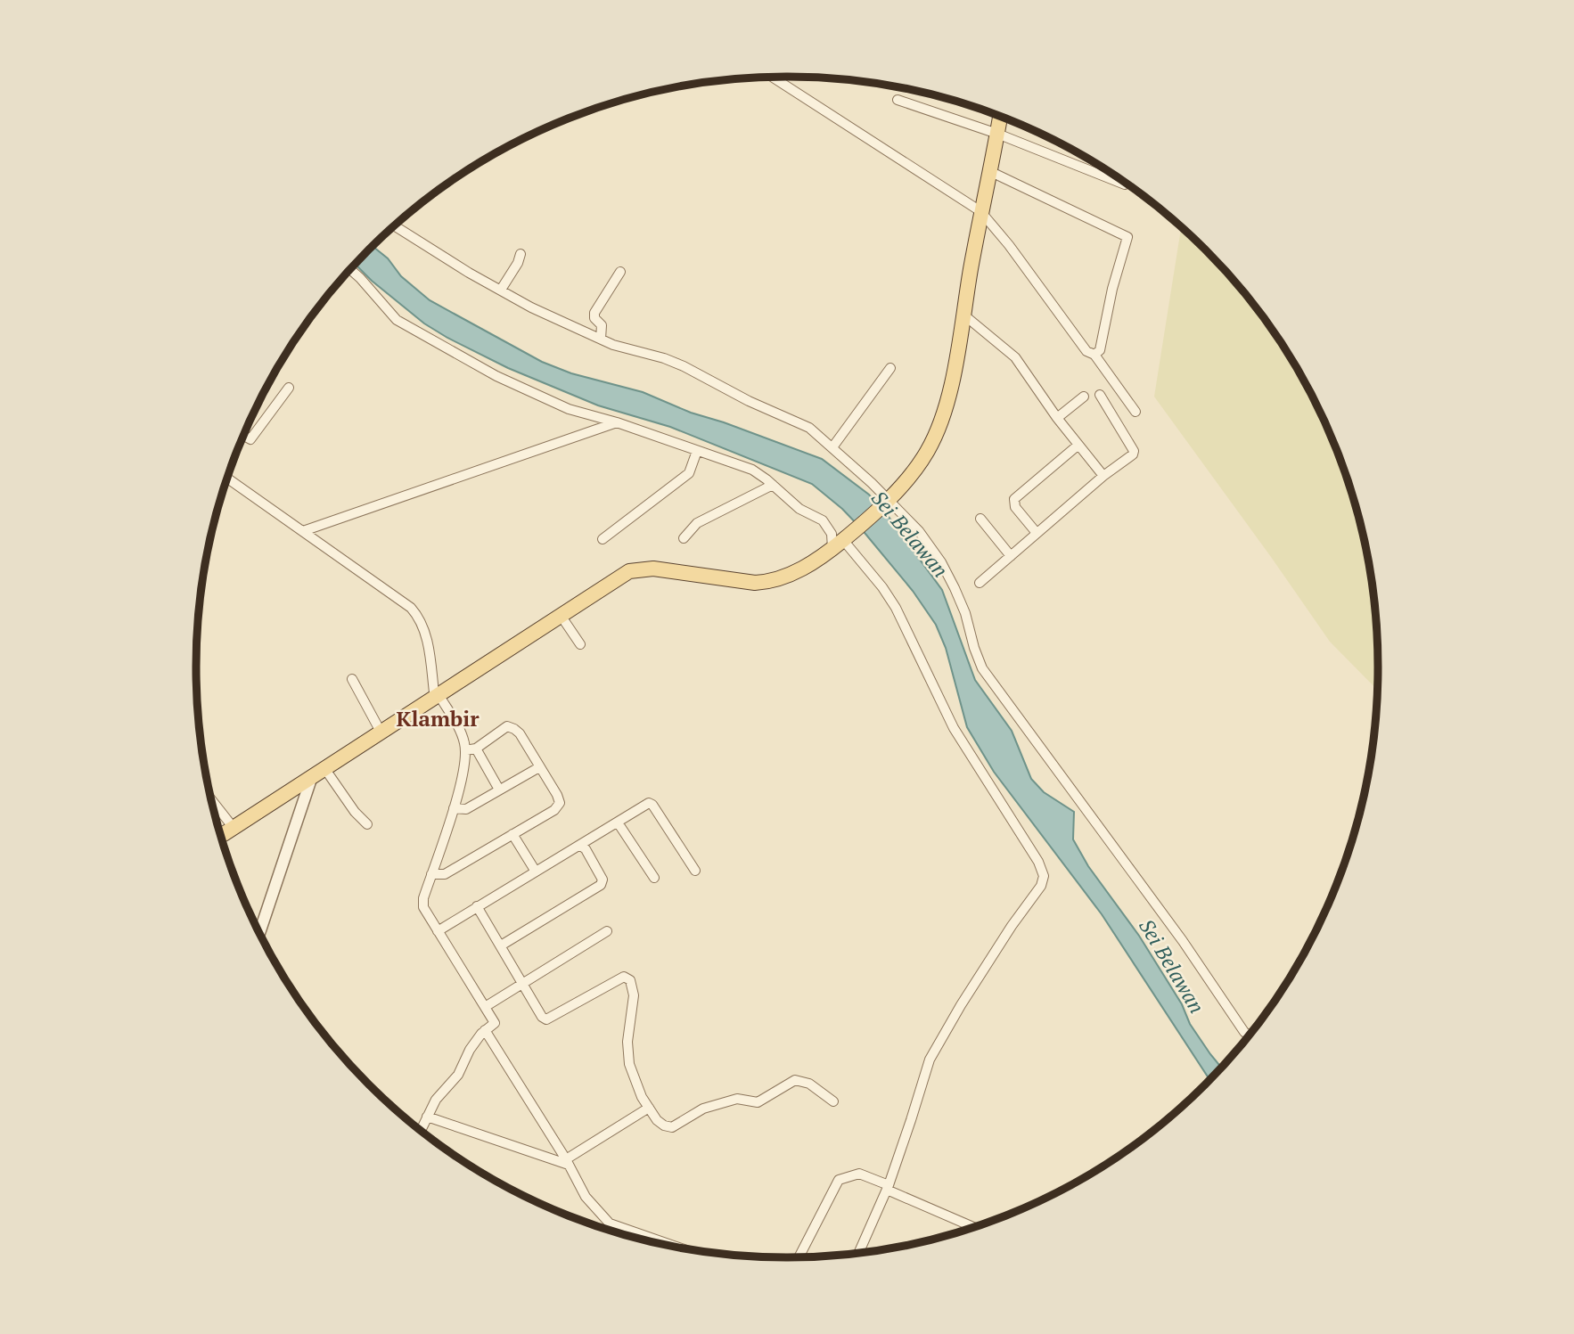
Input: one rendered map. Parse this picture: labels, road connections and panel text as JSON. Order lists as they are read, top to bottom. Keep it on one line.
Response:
{"districts":["Klambir"],"water":["Sei Belawan"]}
